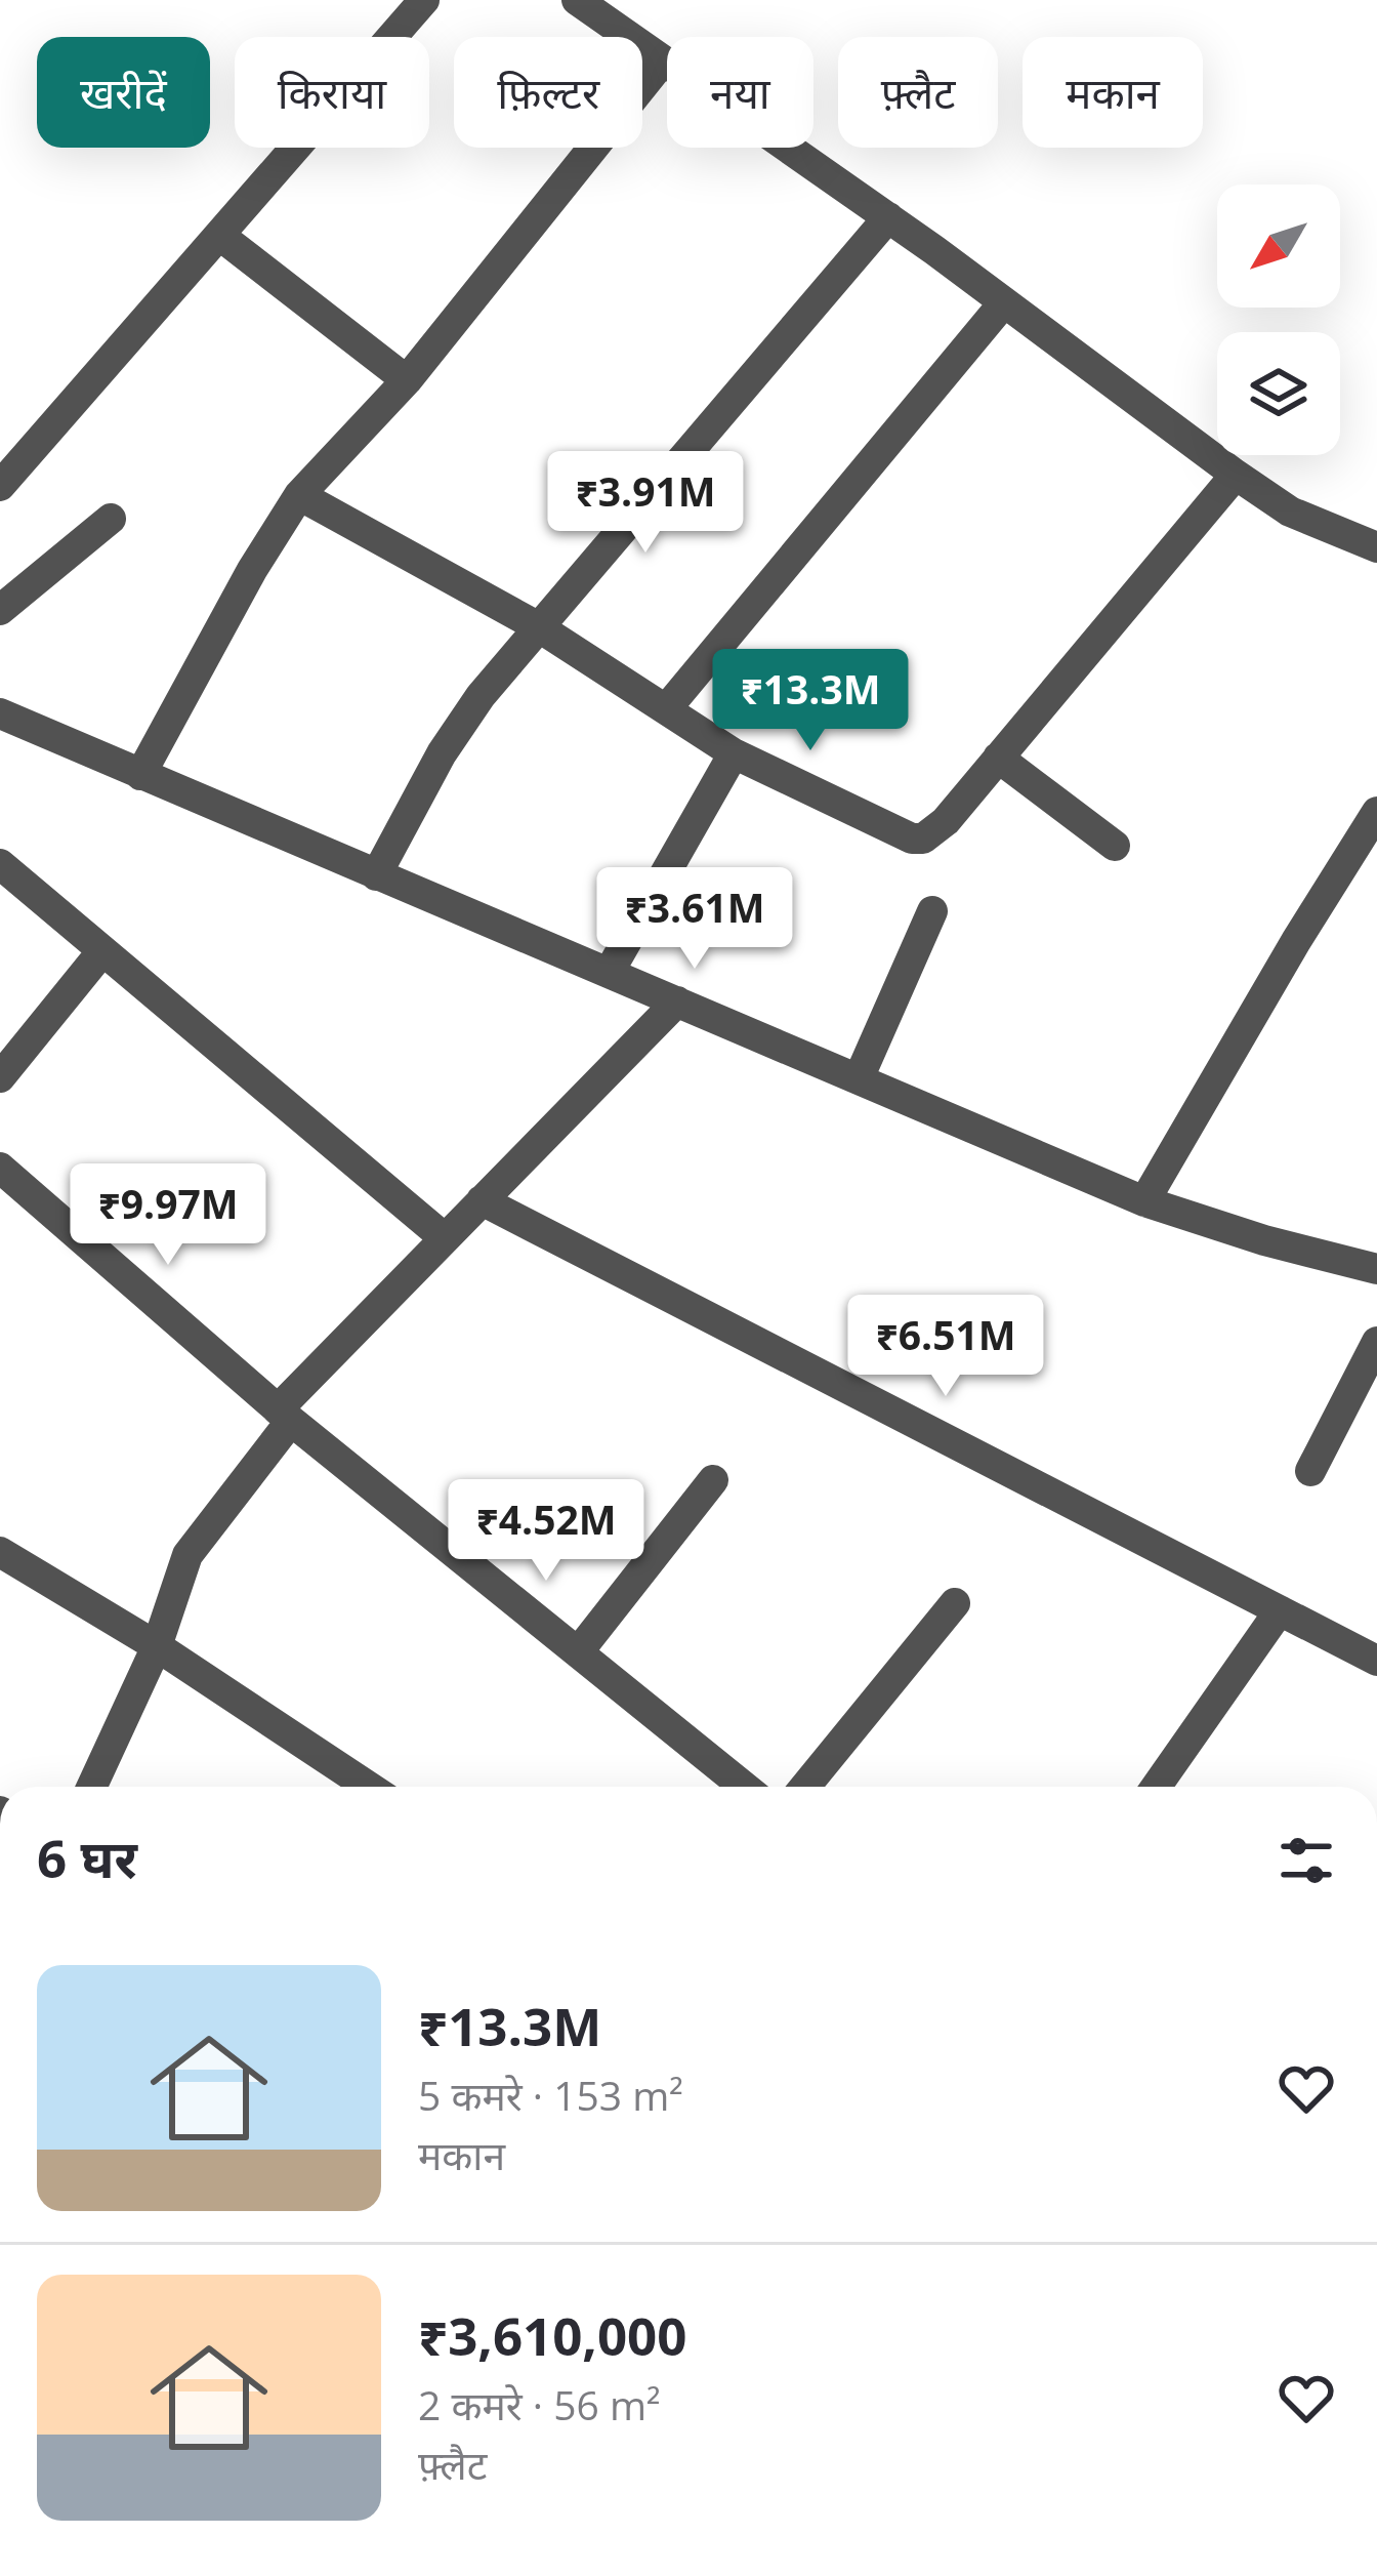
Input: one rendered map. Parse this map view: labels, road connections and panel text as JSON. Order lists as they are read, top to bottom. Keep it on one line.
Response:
{"north":"bottom left","page":{"chip":["खरीदें","किराया","फ़िल्टर","नया","फ़्लैट","मकान"],"price":["₹3.91M","₹13.3M","₹3.61M","₹9.97M","₹6.51M","₹4.52M"],"heading":"6 घर","list":[{"name":"₹13.3M","note":"5 कमरे · 153 m² · मकान"},{"name":"₹3,610,000","note":"2 कमरे · 56 m² · फ़्लैट"}]}}
